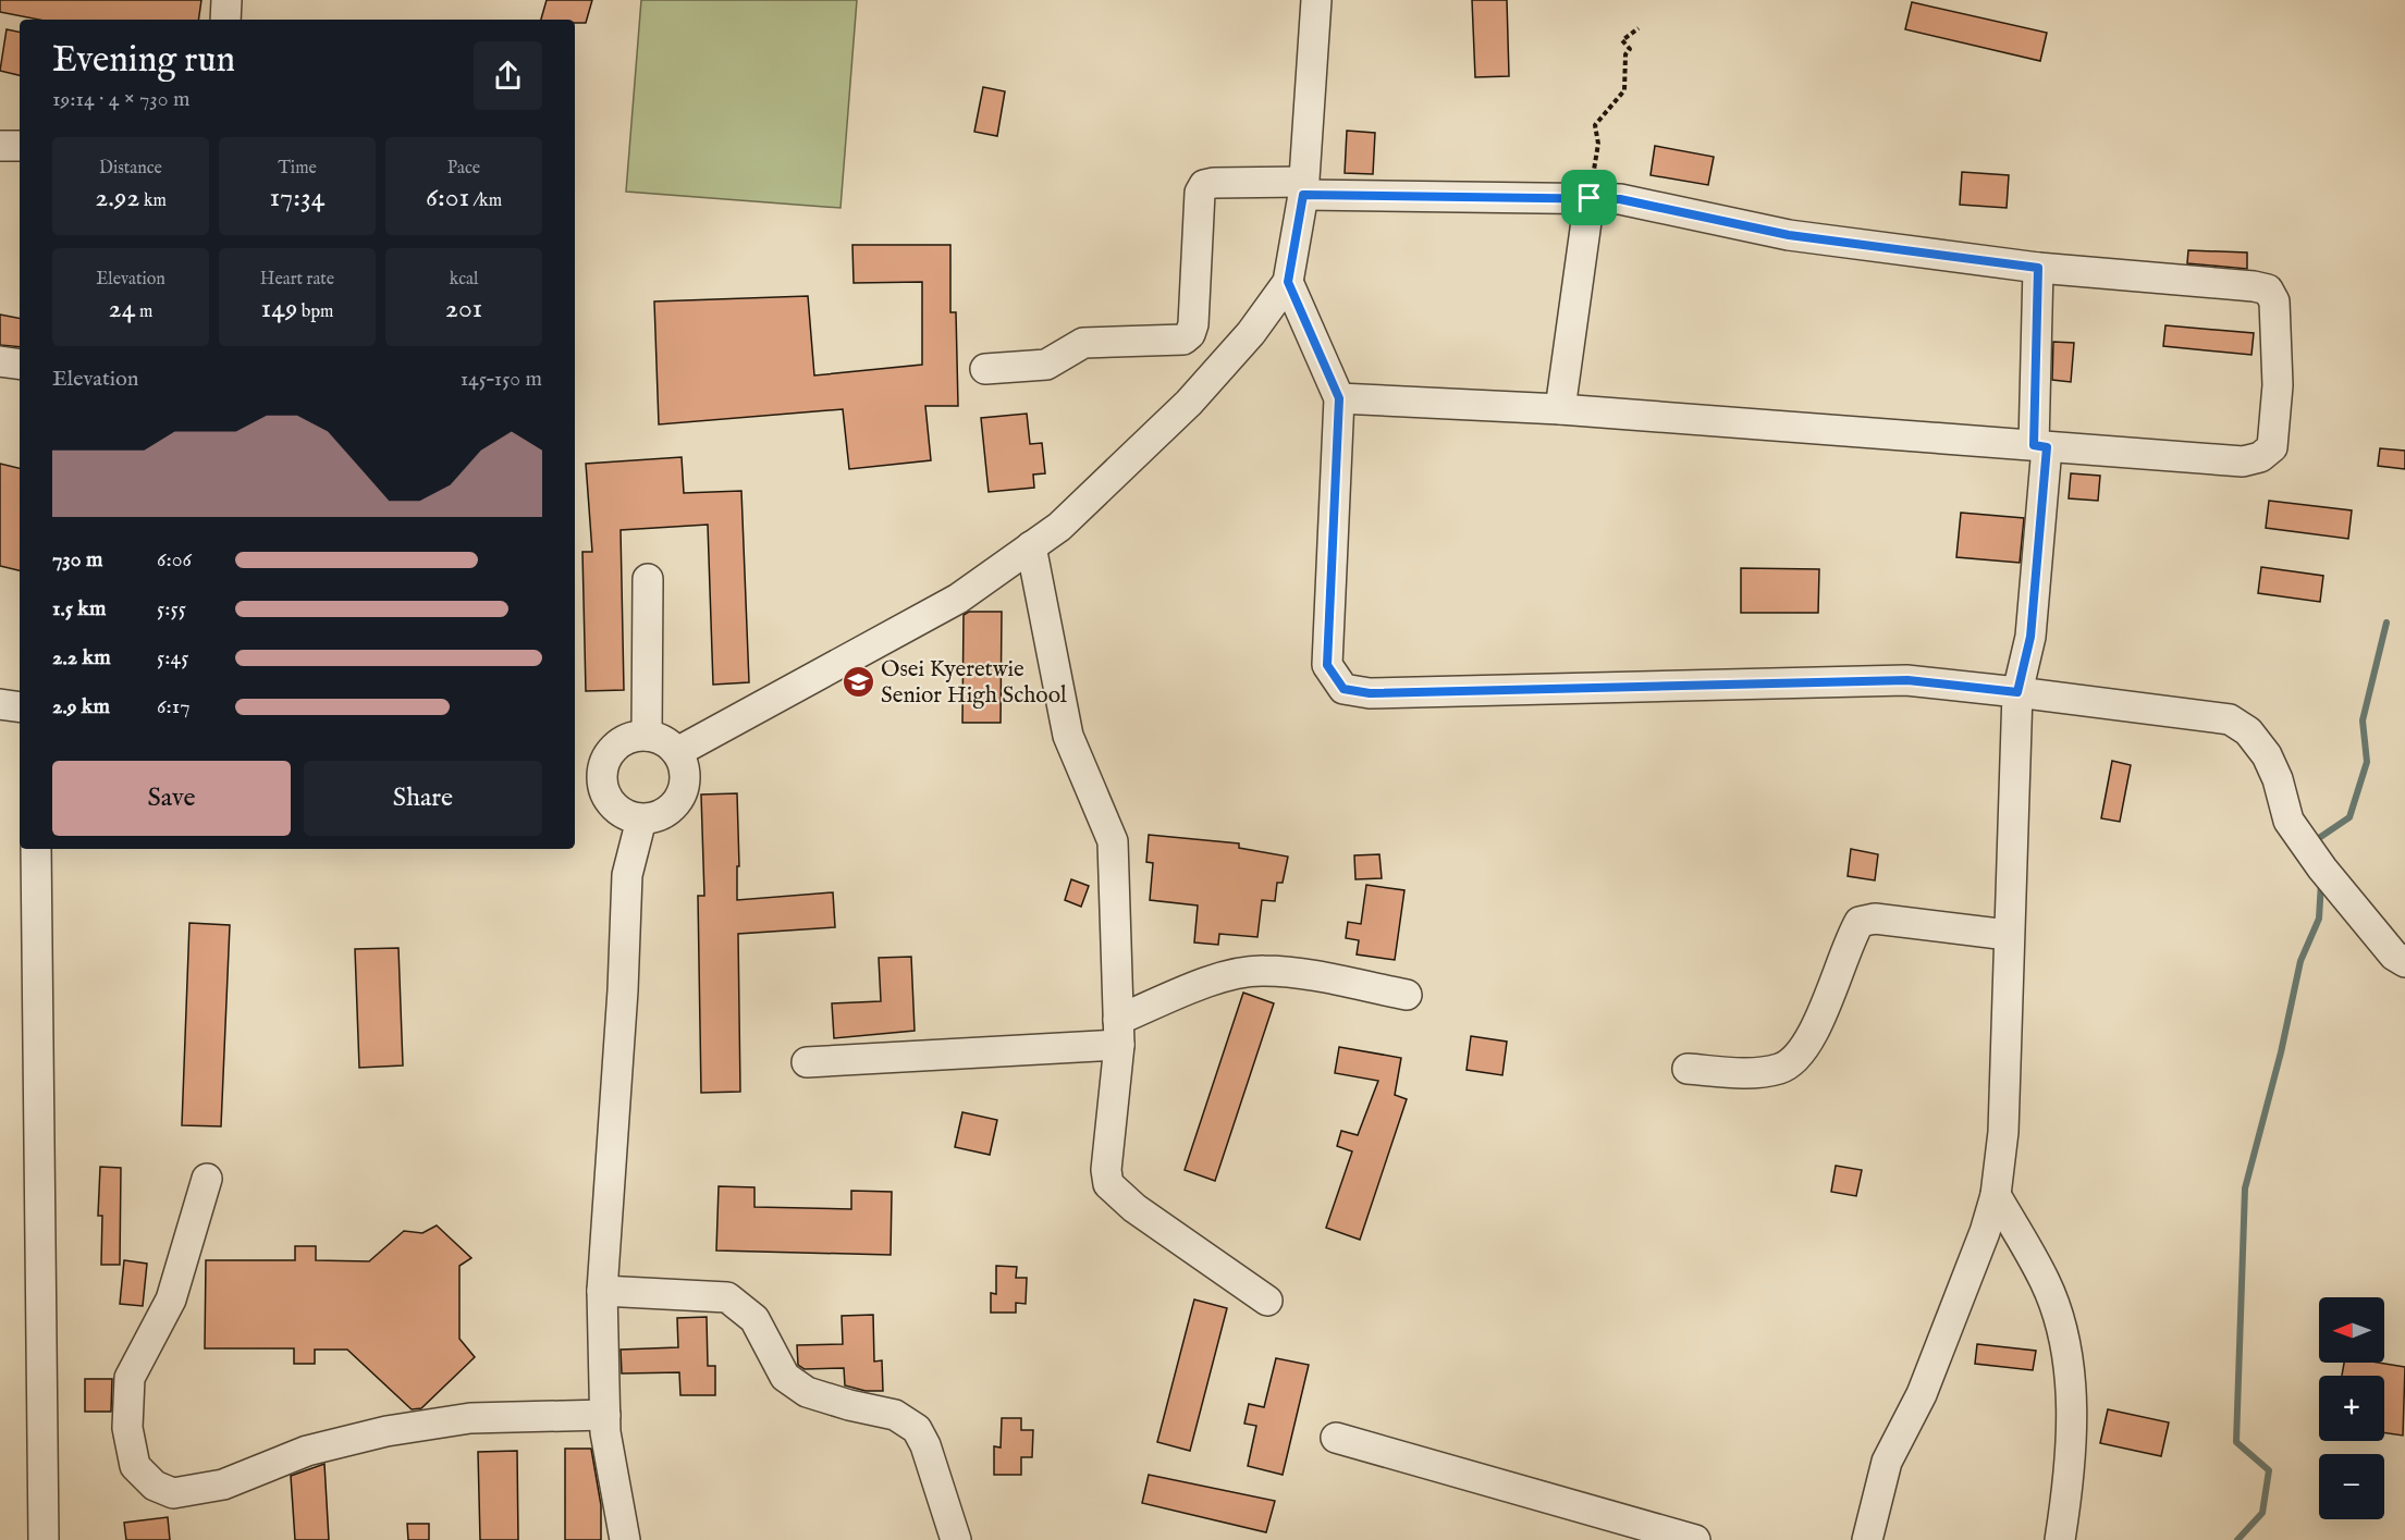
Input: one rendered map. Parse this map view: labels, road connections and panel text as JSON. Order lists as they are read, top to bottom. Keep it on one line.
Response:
{"places":{"school or university":["Osei Kyeretwie Senior High School"]},"north":"left","page":{"heading":["Evening run","19:14 · 4 × 730 m"],"stats":[["Distance","2.92 km"],["Time","17:34"],["Pace","6:01 /km"],["Elevation","24 m"],["Heart rate","149 bpm"],["kcal","201"]],"chart":["Elevation","145–150 m"],"list":[{"name":"730 m","note":"6:06"},{"name":"1.5 km","note":"5:55"},{"name":"2.2 km","note":"5:45"},{"name":"2.9 km","note":"6:17"}],"buttons":["Save","Share"],"map_buttons":["+","−"]}}
